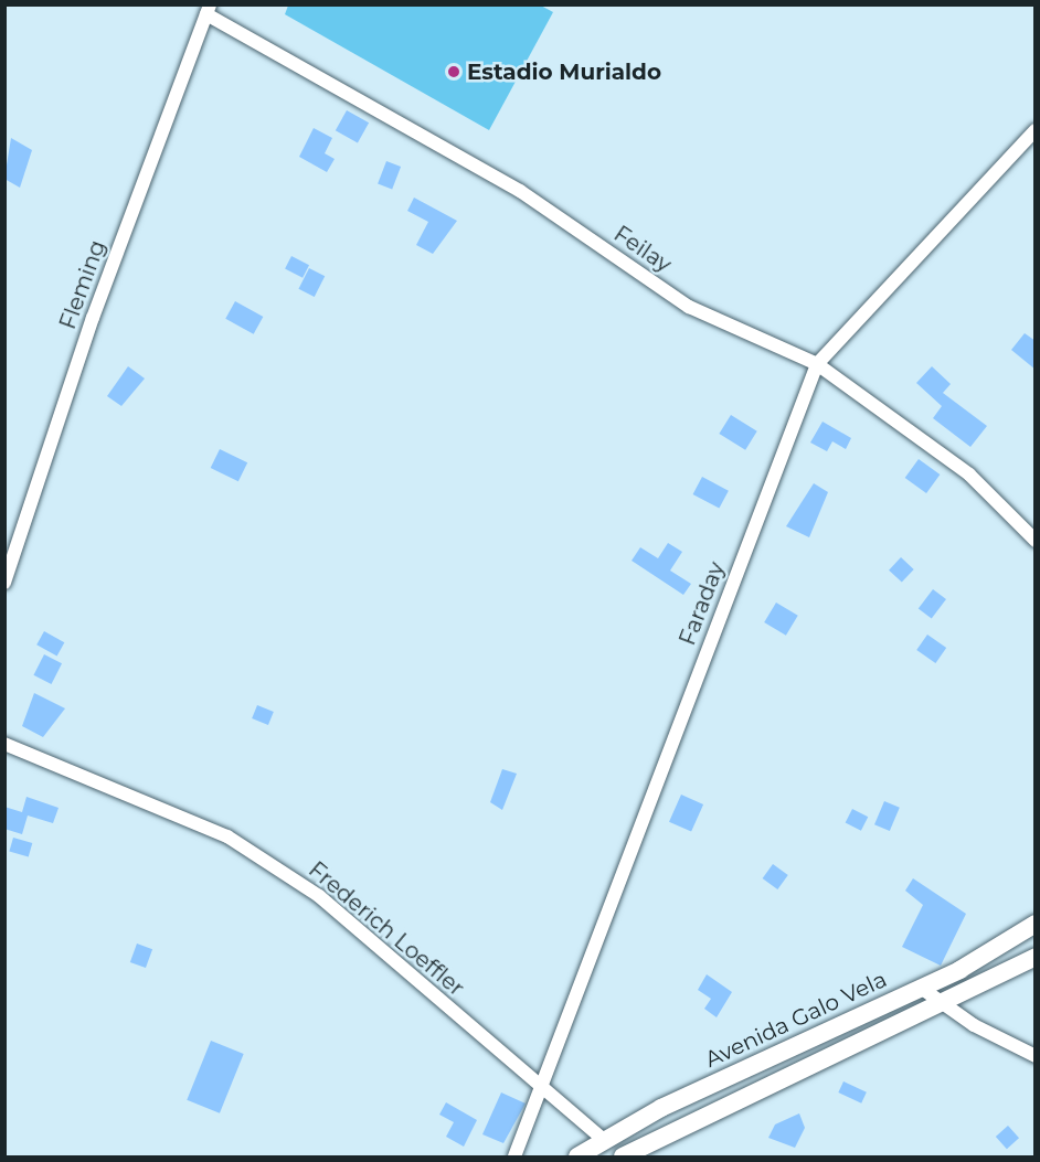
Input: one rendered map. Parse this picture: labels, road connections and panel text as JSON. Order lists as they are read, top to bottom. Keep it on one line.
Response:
{"streets":{"main road":["Avenida Galo Vela"],"street":["Feilay","Fleming","Faraday","Frederich Loeffler"]},"crossings":[["Feilay","Fleming"],["Feilay","Faraday"],["Faraday","Frederich Loeffler"],["Frederich Loeffler","Avenida Galo Vela"]],"places":["Estadio Murialdo"]}
